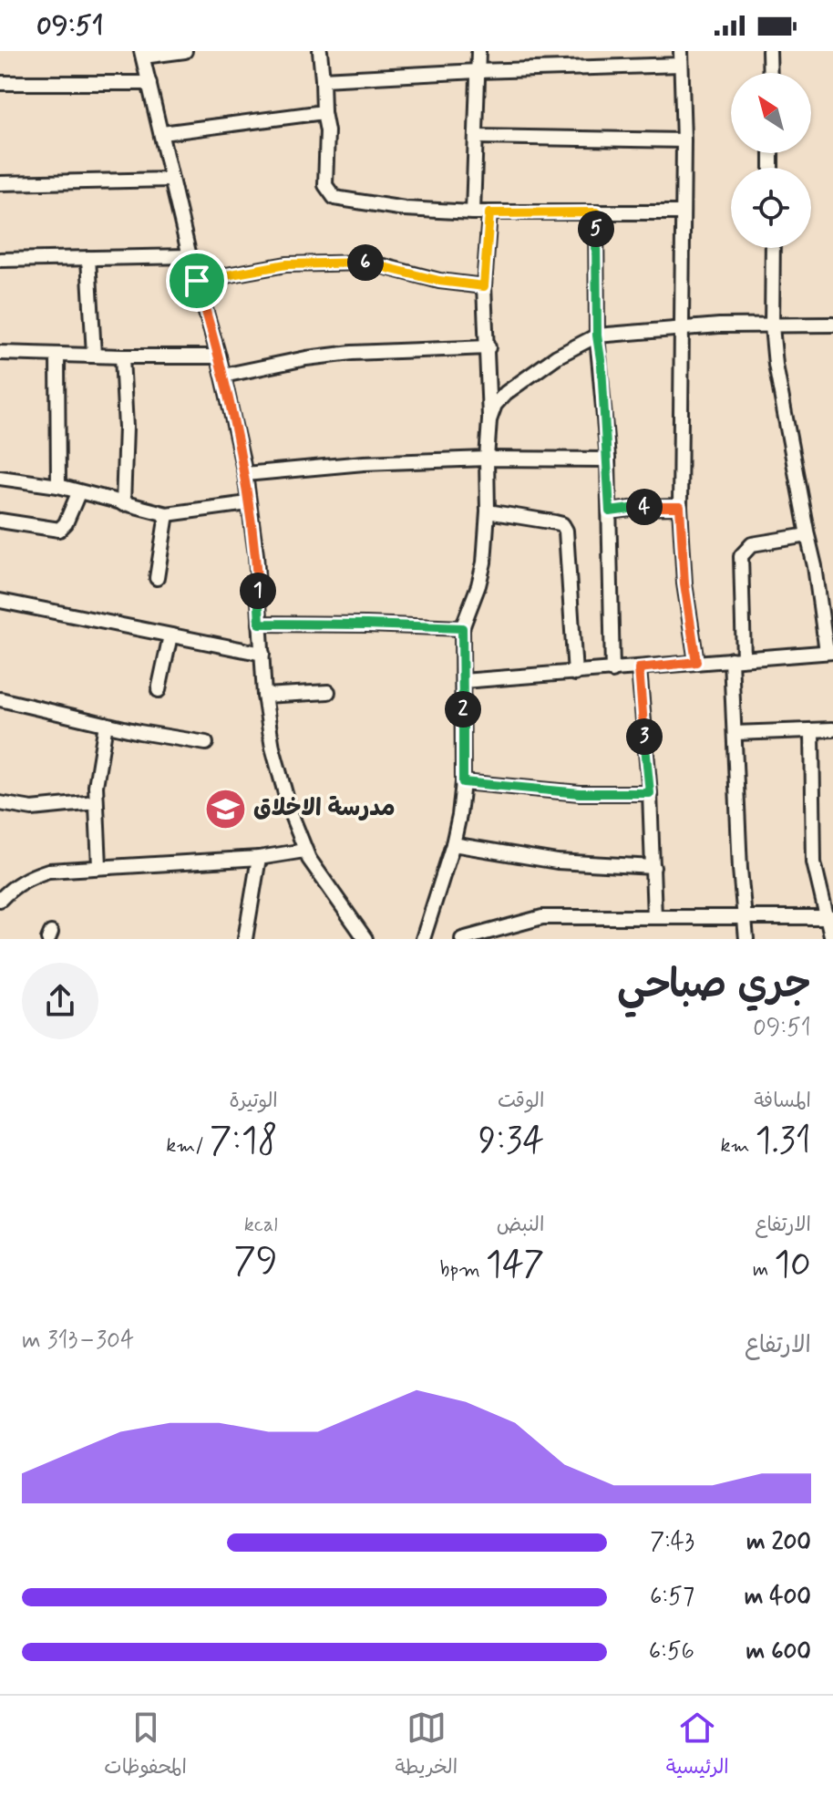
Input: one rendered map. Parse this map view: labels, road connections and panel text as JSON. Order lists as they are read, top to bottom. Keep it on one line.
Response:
{"places":{"school or university":["مدرسة الاخلاق"]},"north":"top left","page":{"status":"09:51","pins":["5","6","4","1","2","3"],"heading":["جري صباحي","09:51"],"stats":[["المسافة","1.31 km"],["الوقت","9:34"],["الوتيرة","7:18 /km"],["الارتفاع","10 m"],["النبض","147 bpm"],["kcal","79"]],"chart":["الارتفاع","304–313 m"],"list":[{"name":"200 m","note":"7:43"},{"name":"400 m","note":"6:57"},{"name":"600 m","note":"6:56"}],"tabs":["الرئيسية","الخريطة","المحفوظات"]}}
